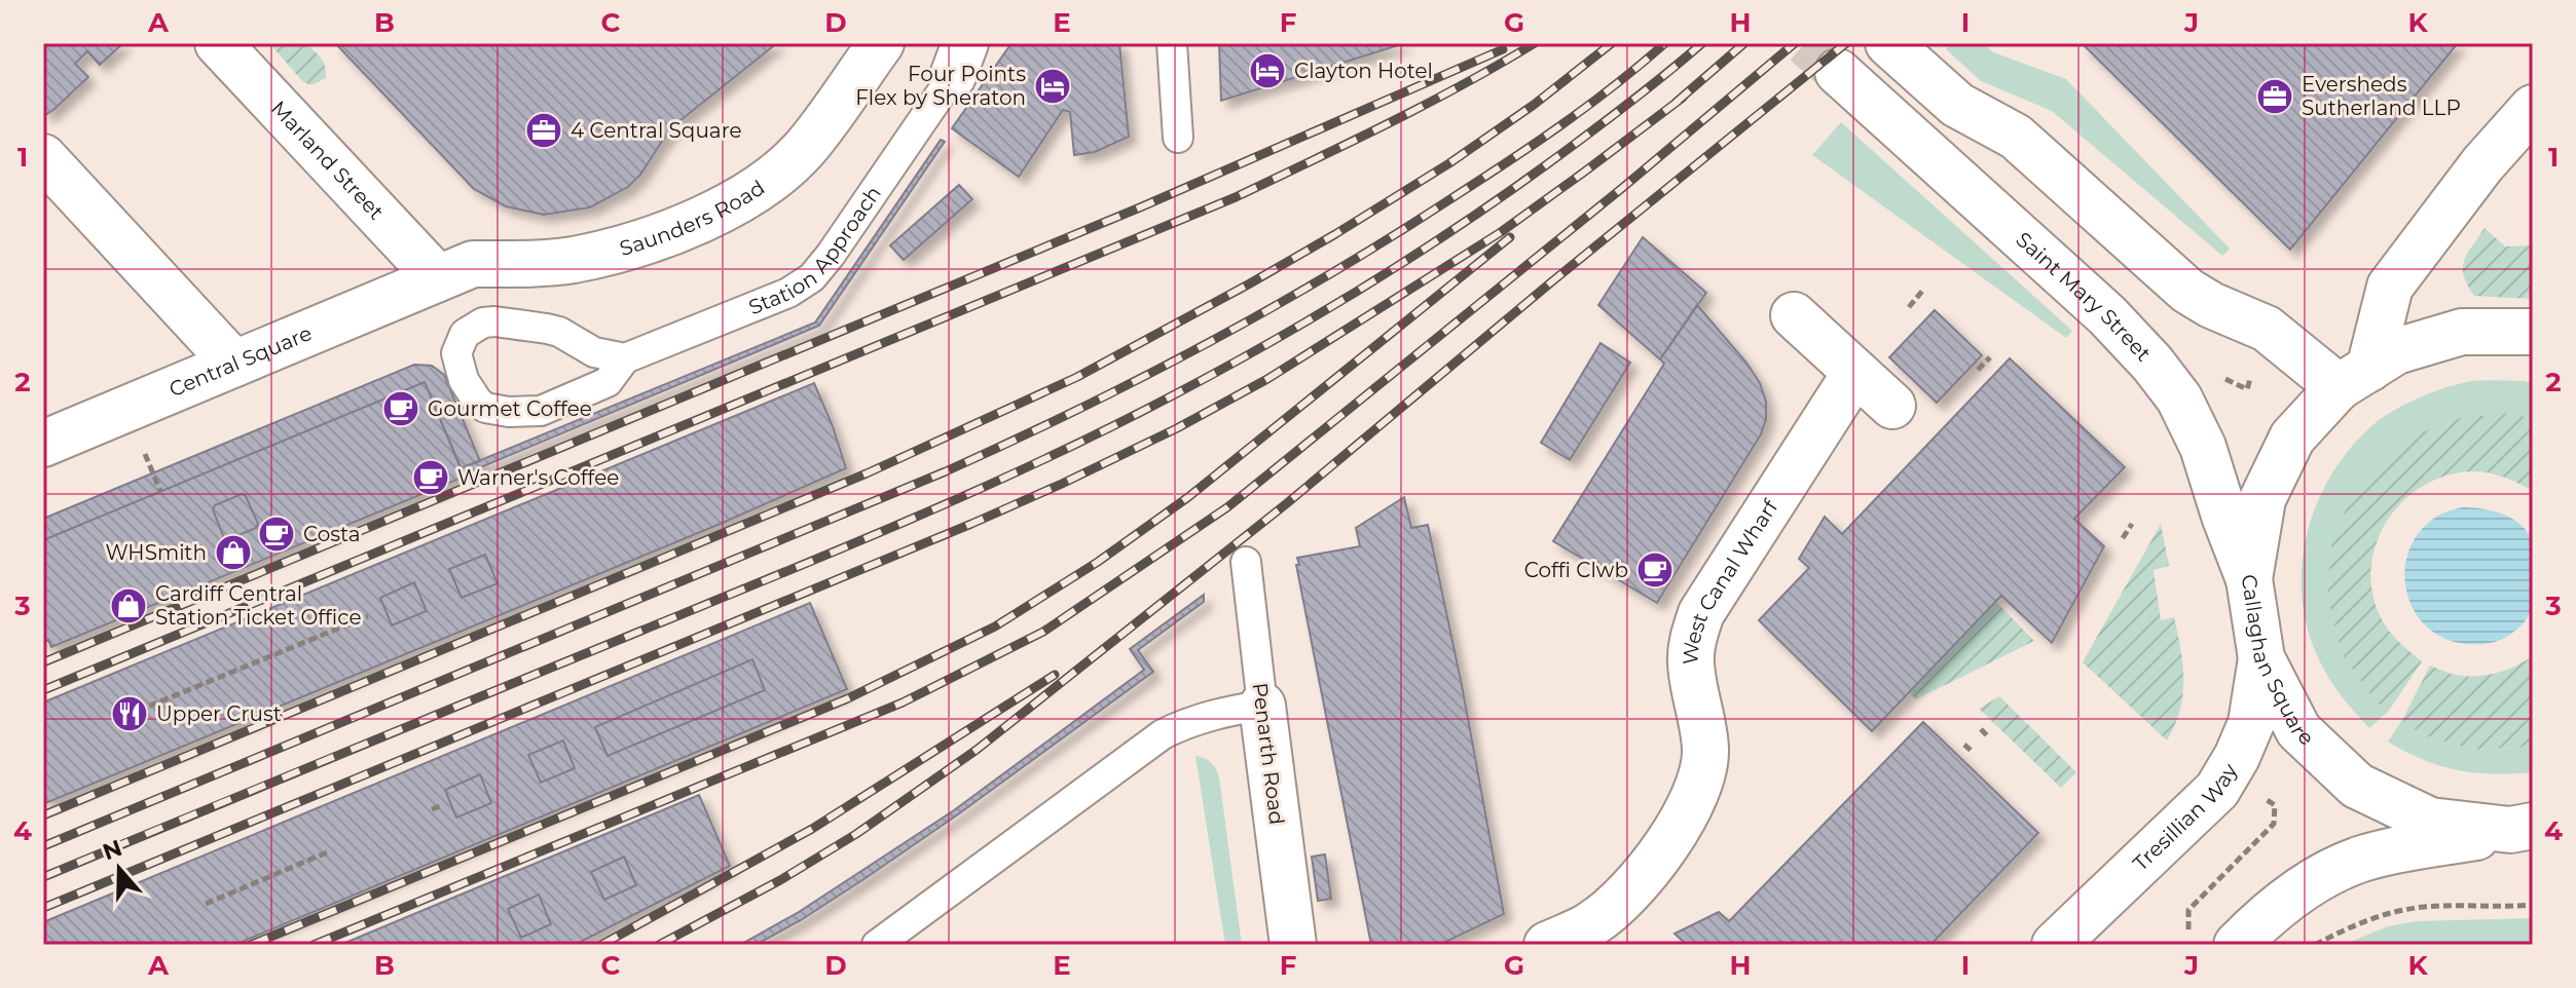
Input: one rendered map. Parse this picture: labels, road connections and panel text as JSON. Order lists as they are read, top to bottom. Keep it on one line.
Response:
{"streets":{"street":["Marland Street","Saunders Road","Saint Mary Street","Central Square","West Canal Wharf","Callaghan Square","Penarth Road","Tresillian Way"],"lane":["Station Approach"]},"crossings":[["Marland Street","Saunders Road"],["Marland Street","Central Square"],["Saunders Road","Central Square"],["Saint Mary Street","Callaghan Square"],["Callaghan Square","Tresillian Way"]],"places":{"hotel":["Clayton Hotel","Four Points Flex by Sheraton"],"office":["Eversheds Sutherland LLP","4 Central Square"],"cafe":["Gourmet Coffee","Warner's Coffee","Costa","Coffi Clwb"],"shop":["WHSmith","Cardiff Central Station Ticket Office"],"restaurant":["Upper Crust"]},"north":"top","grid":{"columns":["A","B","C","D","E","F","G","H","I","J","K"],"rows":["1","2","3","4"]}}
